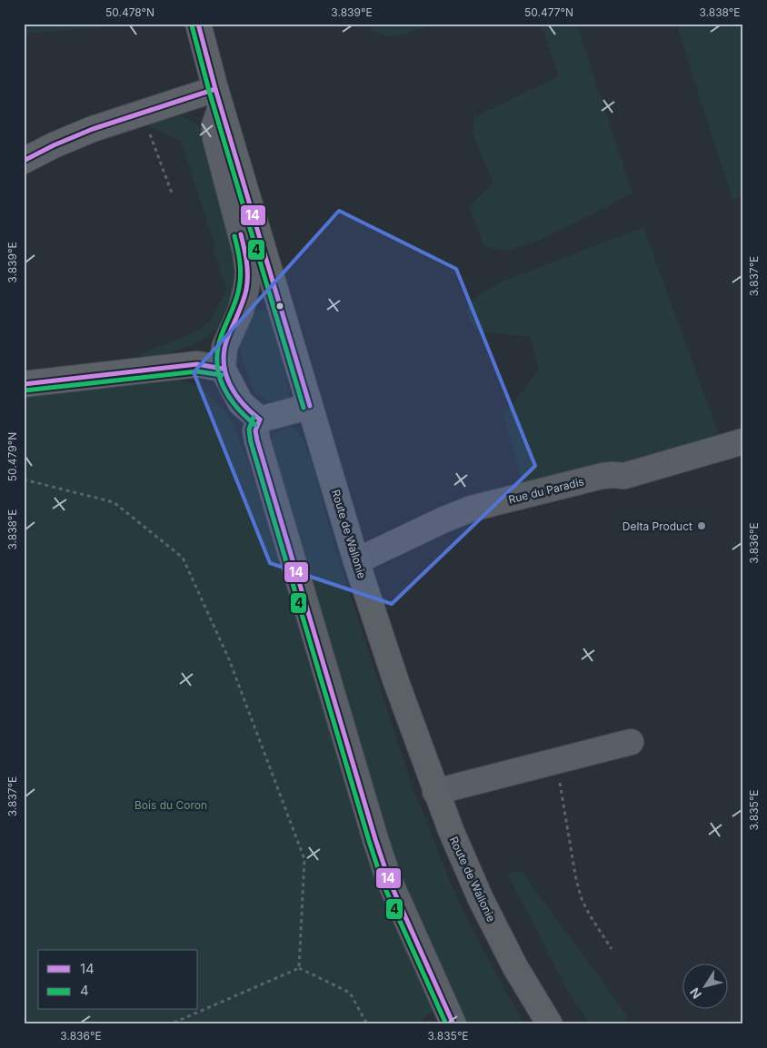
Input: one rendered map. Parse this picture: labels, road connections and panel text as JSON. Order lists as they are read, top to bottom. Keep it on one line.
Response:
{"streets":{"main road":["Route de Wallonie"],"street":["Rue du Paradis"]},"crossings":[["Rue du Paradis","Route de Wallonie"]],"parks":["Bois du Coron"],"places":["Delta Product"],"lines":["transit line 14","transit line 4"],"legend":["14","4"],"north":"bottom left","coordinates":["50.478°N","3.839°E","50.477°N","3.838°E","3.837°E","50.479°N","3.836°E","3.835°E"]}
